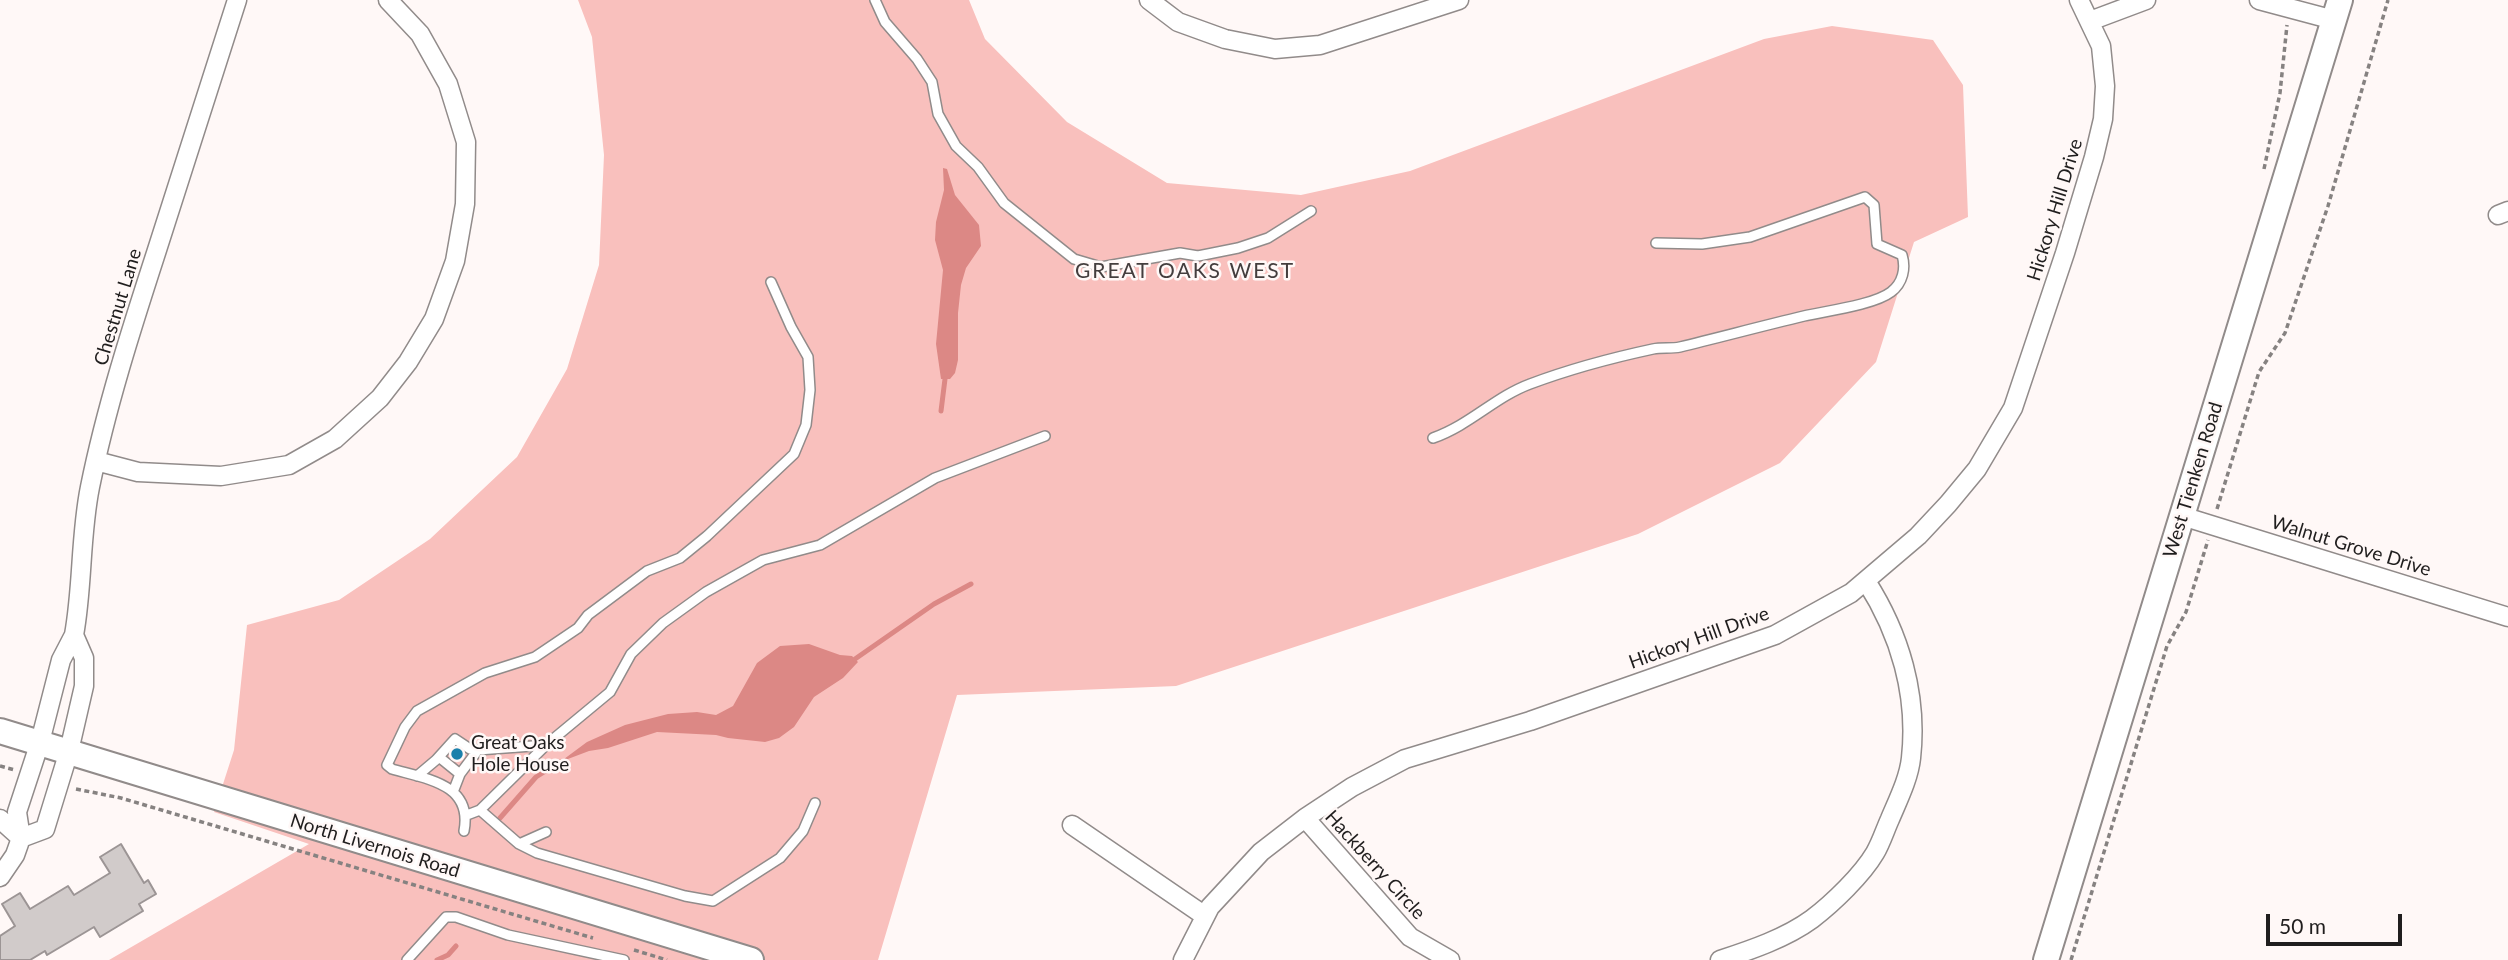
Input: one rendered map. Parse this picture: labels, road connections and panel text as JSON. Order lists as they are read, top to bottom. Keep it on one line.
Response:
{"streets":{"street":["Hickory Hill Drive","Chestnut Lane","West Tienken Road","Walnut Grove Drive","North Livernois Road","Hackberry Circle"]},"crossings":[["Hickory Hill Drive","Hackberry Circle"],["Chestnut Lane","North Livernois Road"],["West Tienken Road","Walnut Grove Drive"]],"districts":["GREAT OAKS WEST"],"places":["Great Oaks Hole House"],"scale_bar":"50 m"}
